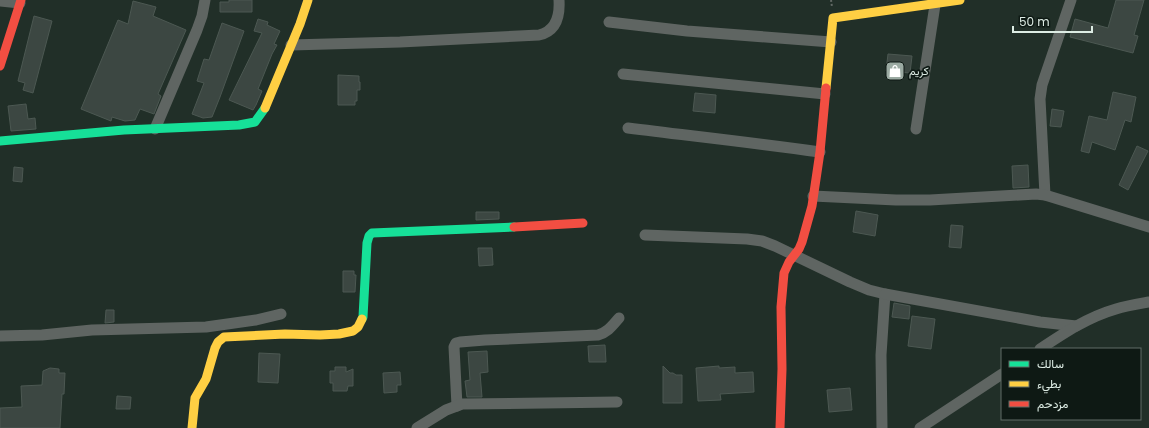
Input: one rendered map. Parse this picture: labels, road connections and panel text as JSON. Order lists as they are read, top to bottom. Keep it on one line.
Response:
{"places":{"shop":["كريم"]},"legend":["سالك","بطيء","مزدحم"],"scale_bar":"50 m"}
